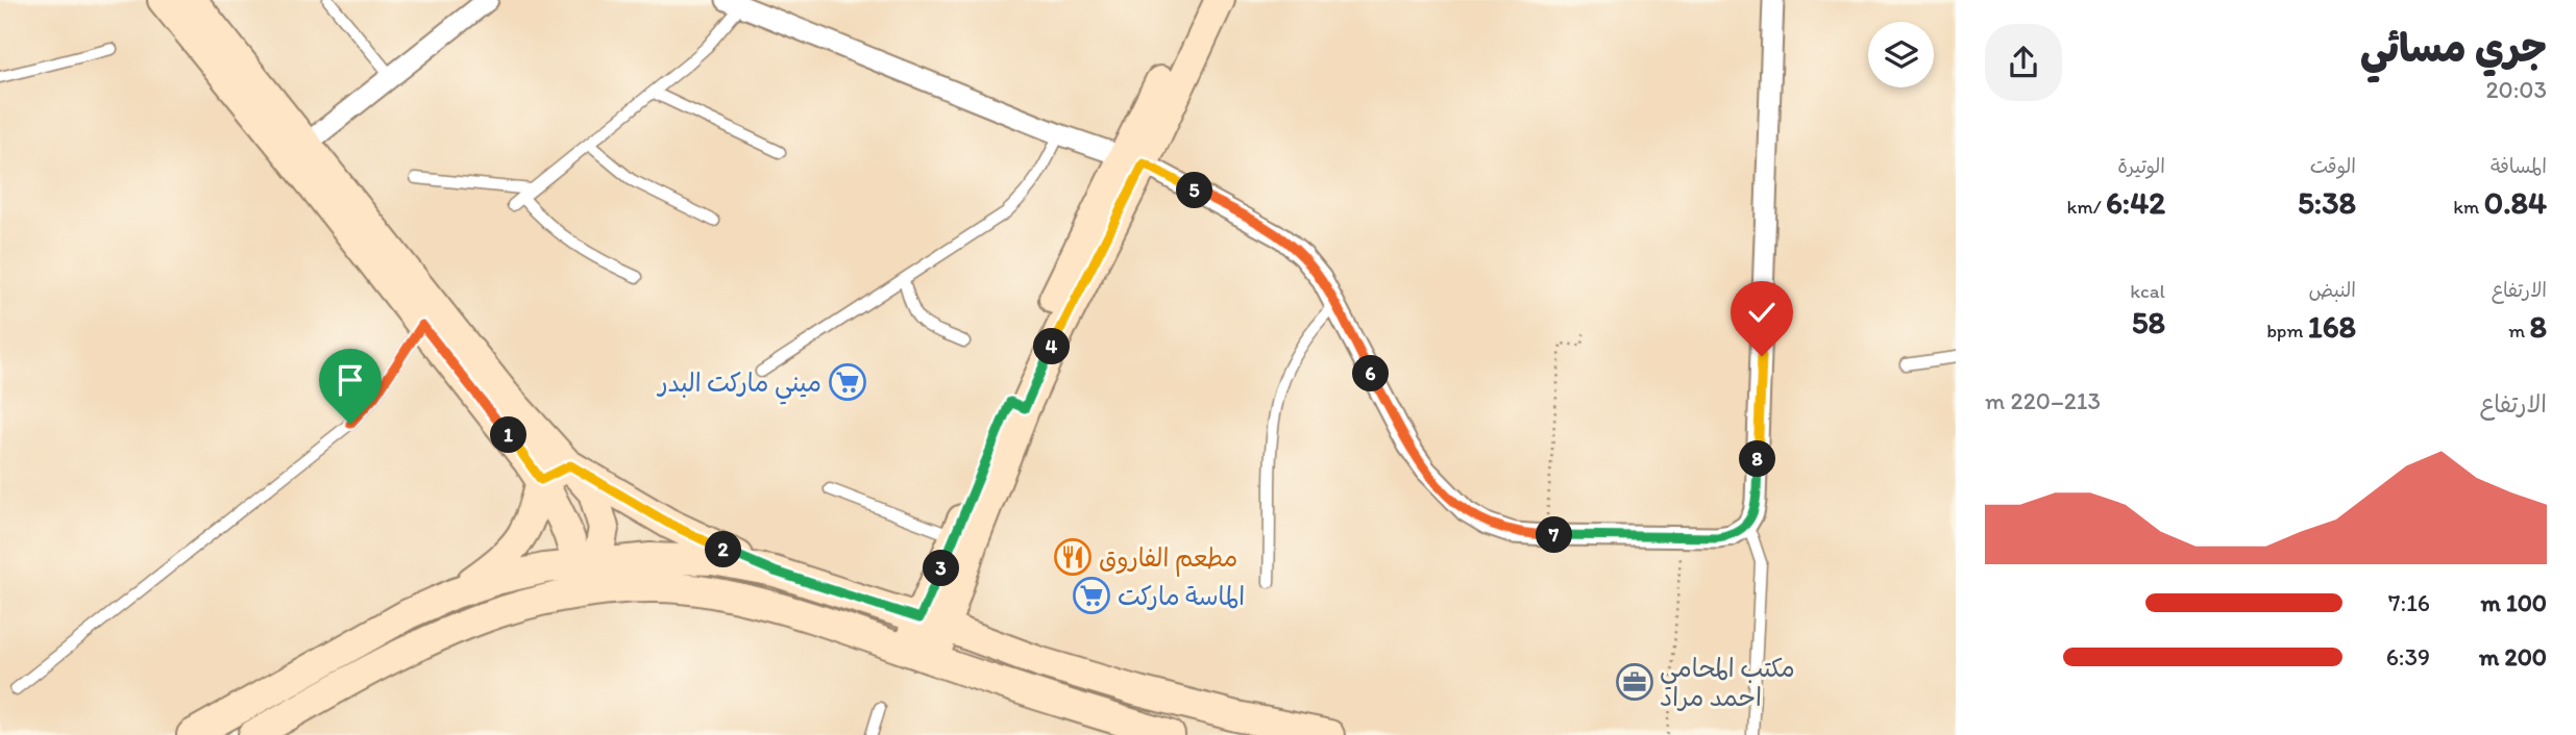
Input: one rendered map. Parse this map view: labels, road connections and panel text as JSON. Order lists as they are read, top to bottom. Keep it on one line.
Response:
{"places":{"supermarket":["ميني ماركت البدر","الماسة ماركت"],"restaurant":["مطعم الفاروق"],"office":["مكتب المحامي احمد مراد"]},"page":{"heading":["جري مسائي","20:03"],"stats":[["المسافة","0.84 km"],["الوقت","5:38"],["الوتيرة","6:42 /km"],["الارتفاع","8 m"],["النبض","168 bpm"],["kcal","58"]],"pins":["5","4","6","1","8","7","2","3"],"chart":["الارتفاع","213–220 m"],"list":[{"name":"100 m","note":"7:16"},{"name":"200 m","note":"6:39"}]}}
